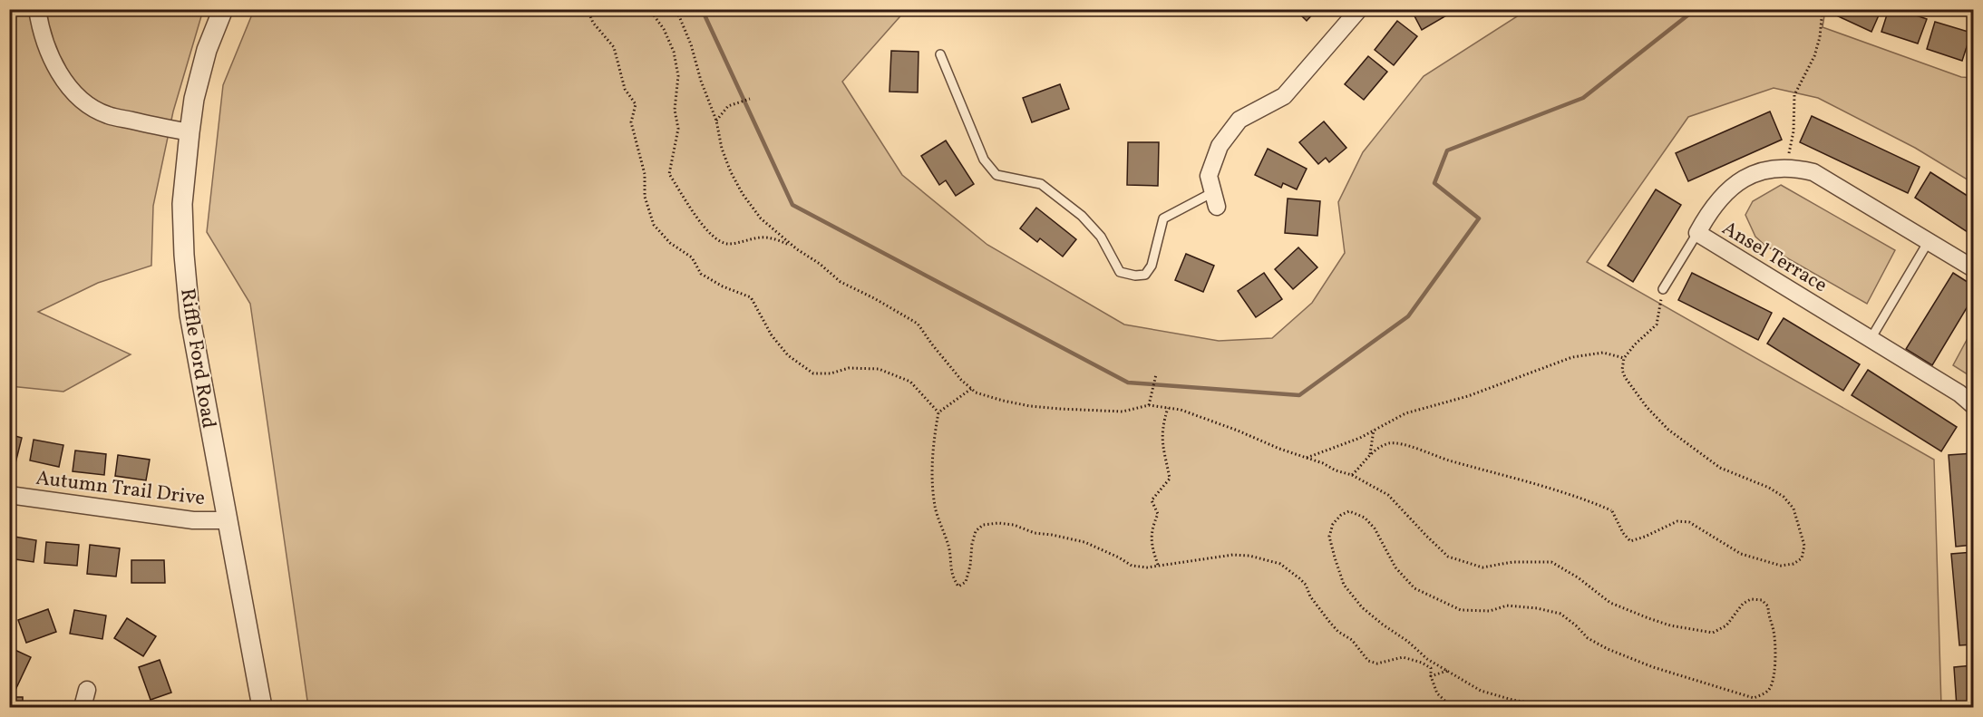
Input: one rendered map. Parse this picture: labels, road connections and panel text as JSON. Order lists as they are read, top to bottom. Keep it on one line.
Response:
{"streets":{"street":["Ansel Terrace","Riffle Ford Road","Autumn Trail Drive"]},"crossings":[["Riffle Ford Road","Autumn Trail Drive"]]}
